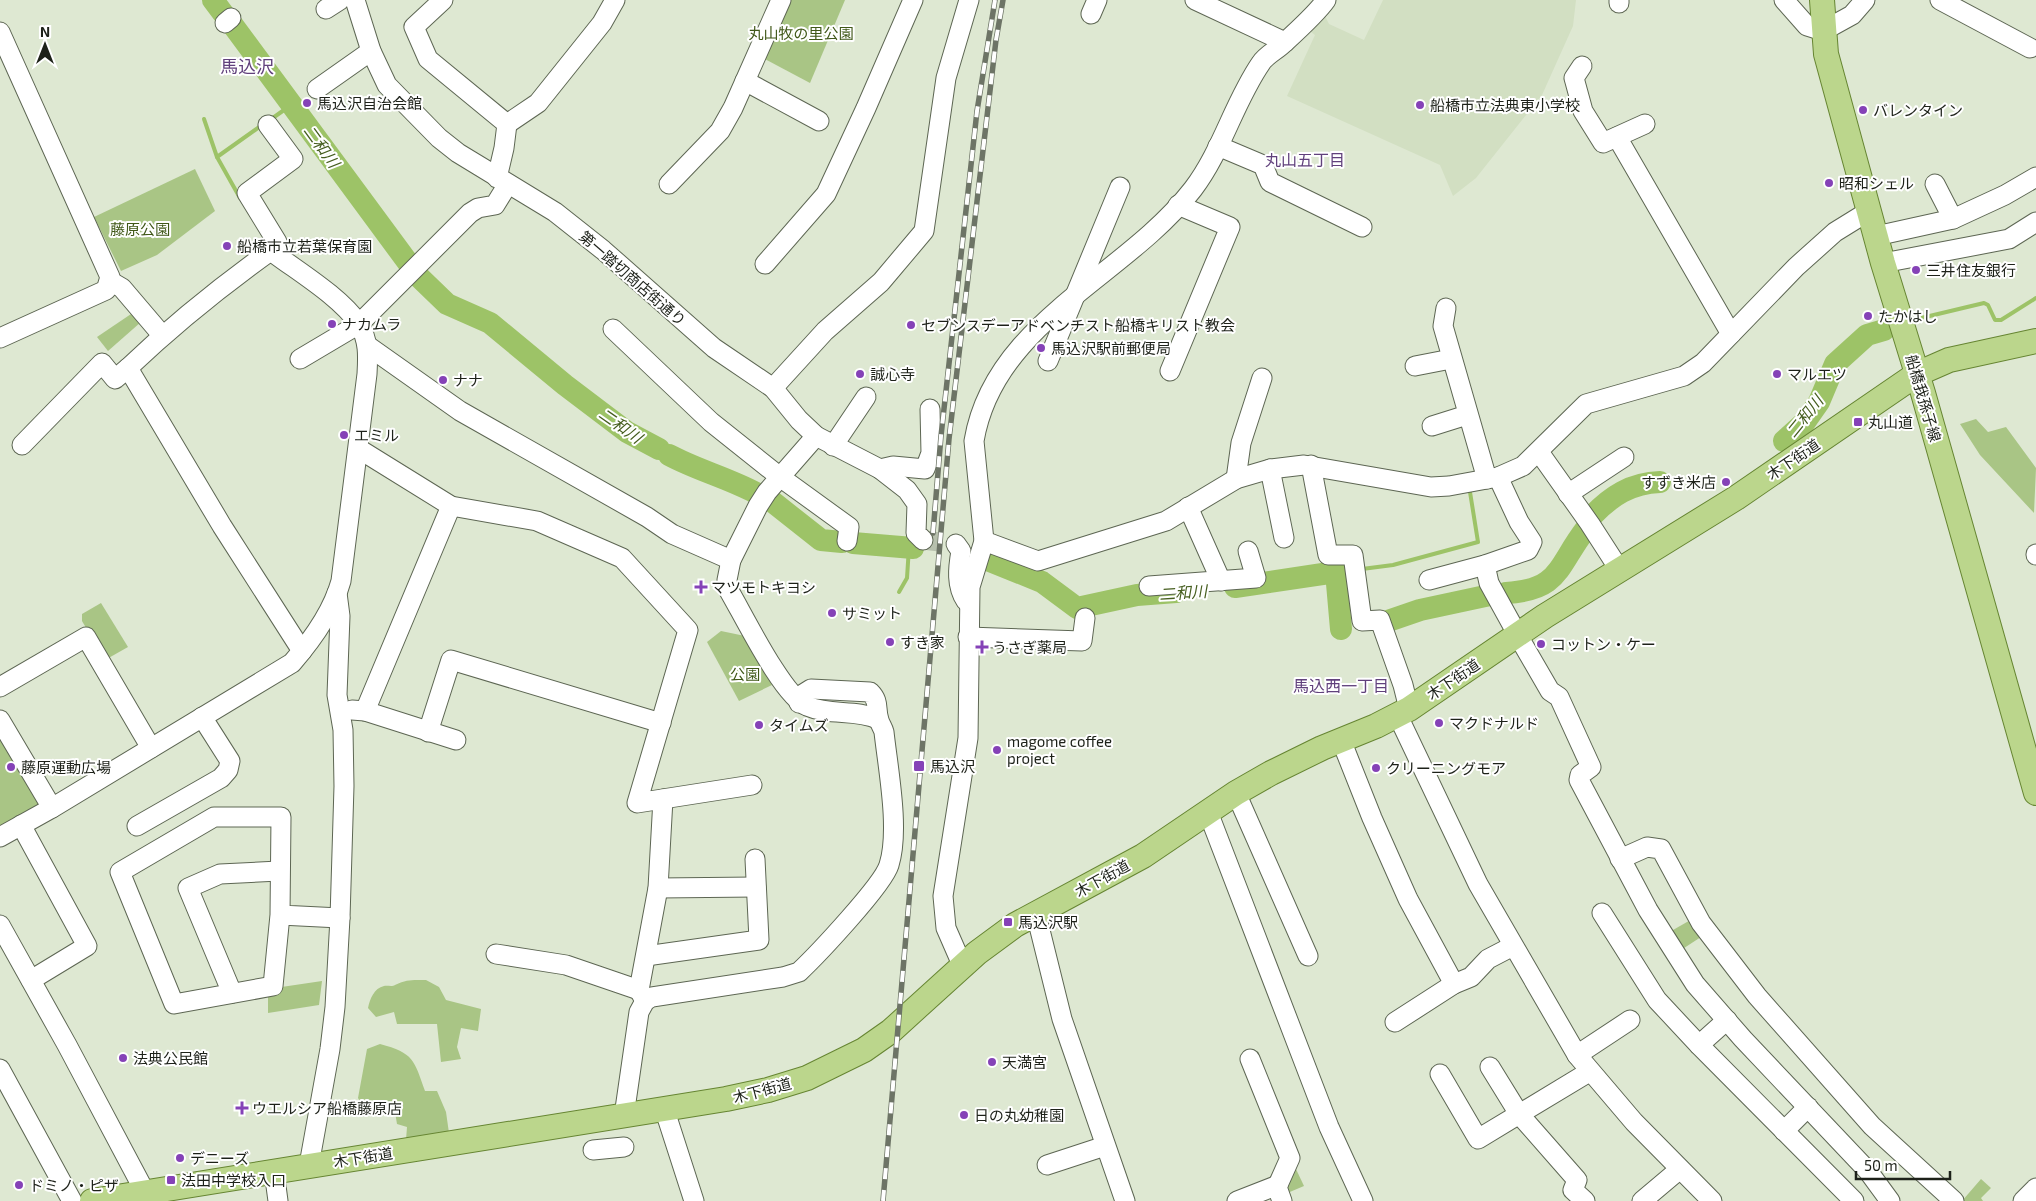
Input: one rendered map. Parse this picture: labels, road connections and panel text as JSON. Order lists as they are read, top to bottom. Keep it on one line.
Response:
{"streets":{"main road":["船橋我孫子線","木下街道"],"street":["第一踏切商店街通り"]},"crossings":[["船橋我孫子線","木下街道"]],"districts":["馬込沢","丸山五丁目","馬込西一丁目"],"water":["二和川"],"parks":["丸山牧の里公園","藤原公園","公園"],"places":{"other":["馬込沢自治会館","船橋市立法典東小学校","バレンタイン","昭和シェル","船橋市立若葉保育園","三井住友銀行","たかはし","ナカムラ","セブンスデーアドベンチスト船橋キリスト教会","馬込沢駅前郵便局","誠心寺","マルエツ","ナナ","エミル","すずき米店","サミット","すき家","コットン・ケー","マクドナルド","タイムズ","magome coffee project","藤原運動広場","クリーニングモア","法典公民館","天満宮","日の丸幼稚園","デニーズ","ドミノ・ピザ"],"transit":["丸山道","馬込沢","馬込沢駅","法田中学校入口"],"health":["マツモトキヨシ","うさぎ薬局","ウエルシア船橋藤原店"]},"scale_bar":"50 m","north":"top"}
